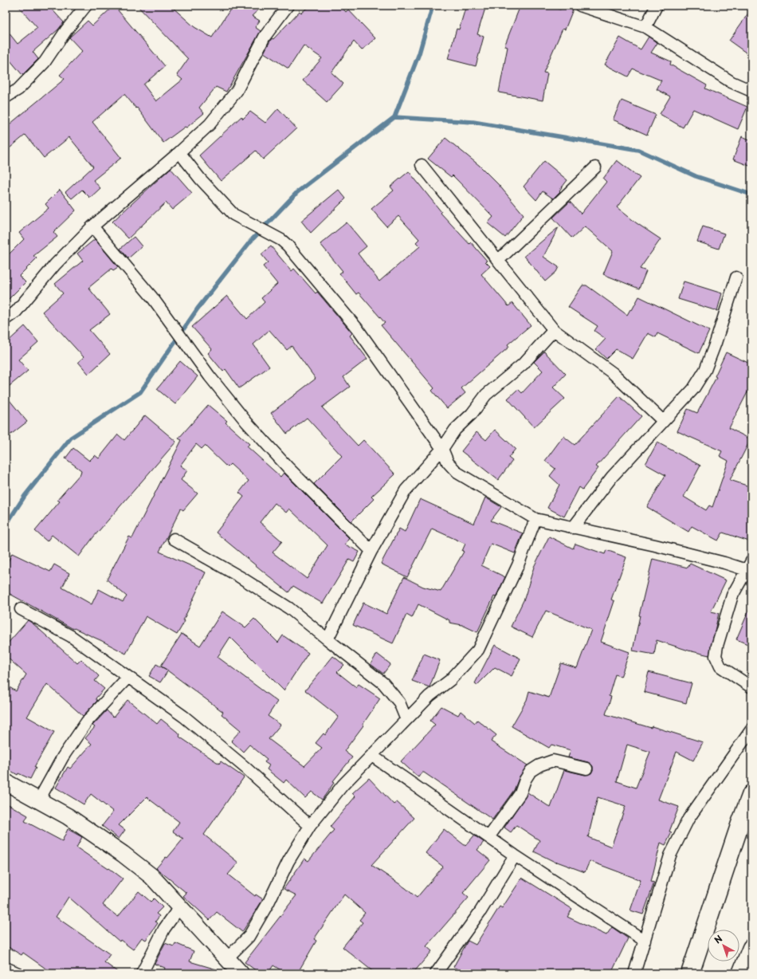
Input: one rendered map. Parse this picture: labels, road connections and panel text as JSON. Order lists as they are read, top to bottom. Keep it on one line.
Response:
{"north":"top left"}
